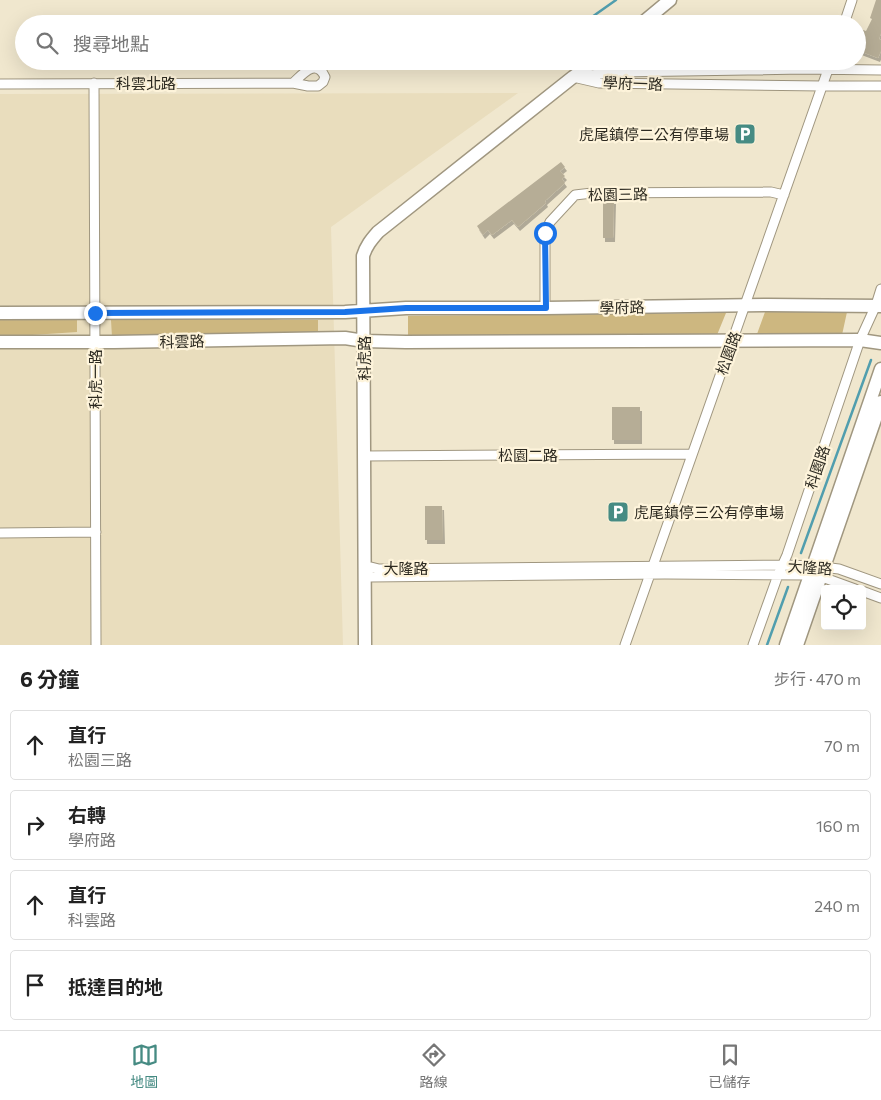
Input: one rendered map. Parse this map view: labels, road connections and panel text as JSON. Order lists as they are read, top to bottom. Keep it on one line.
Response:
{"streets":{"street":["科雲北路","學府一路","松園三路","學府路","科雲路","松園路","科虎路","科虎一路","松園二路","科園路","大隆路"]},"crossings":[["科雲北路","科虎一路"],["學府一路","松園路"],["學府一路","科虎路"],["松園三路","學府路"],["松園三路","松園路"],["學府路","科雲路"],["學府路","松園路"],["學府路","科虎路"],["學府路","科園路"],["科雲路","科虎路"],["科雲路","科虎一路"],["松園路","松園二路"],["松園路","大隆路"],["科虎路","松園二路"],["科虎路","大隆路"],["科園路","大隆路"]],"places":{"parking":["虎尾鎮停二公有停車場","虎尾鎮停三公有停車場"]},"page":{"search":"搜尋地點","heading":["6 分鐘","步行 · 470 m"],"list":[["直行","松園三路","70 m"],["右轉","學府路","160 m"],["直行","科雲路","240 m"],"抵達目的地"],"nav":["地圖","路線","已儲存"]}}
